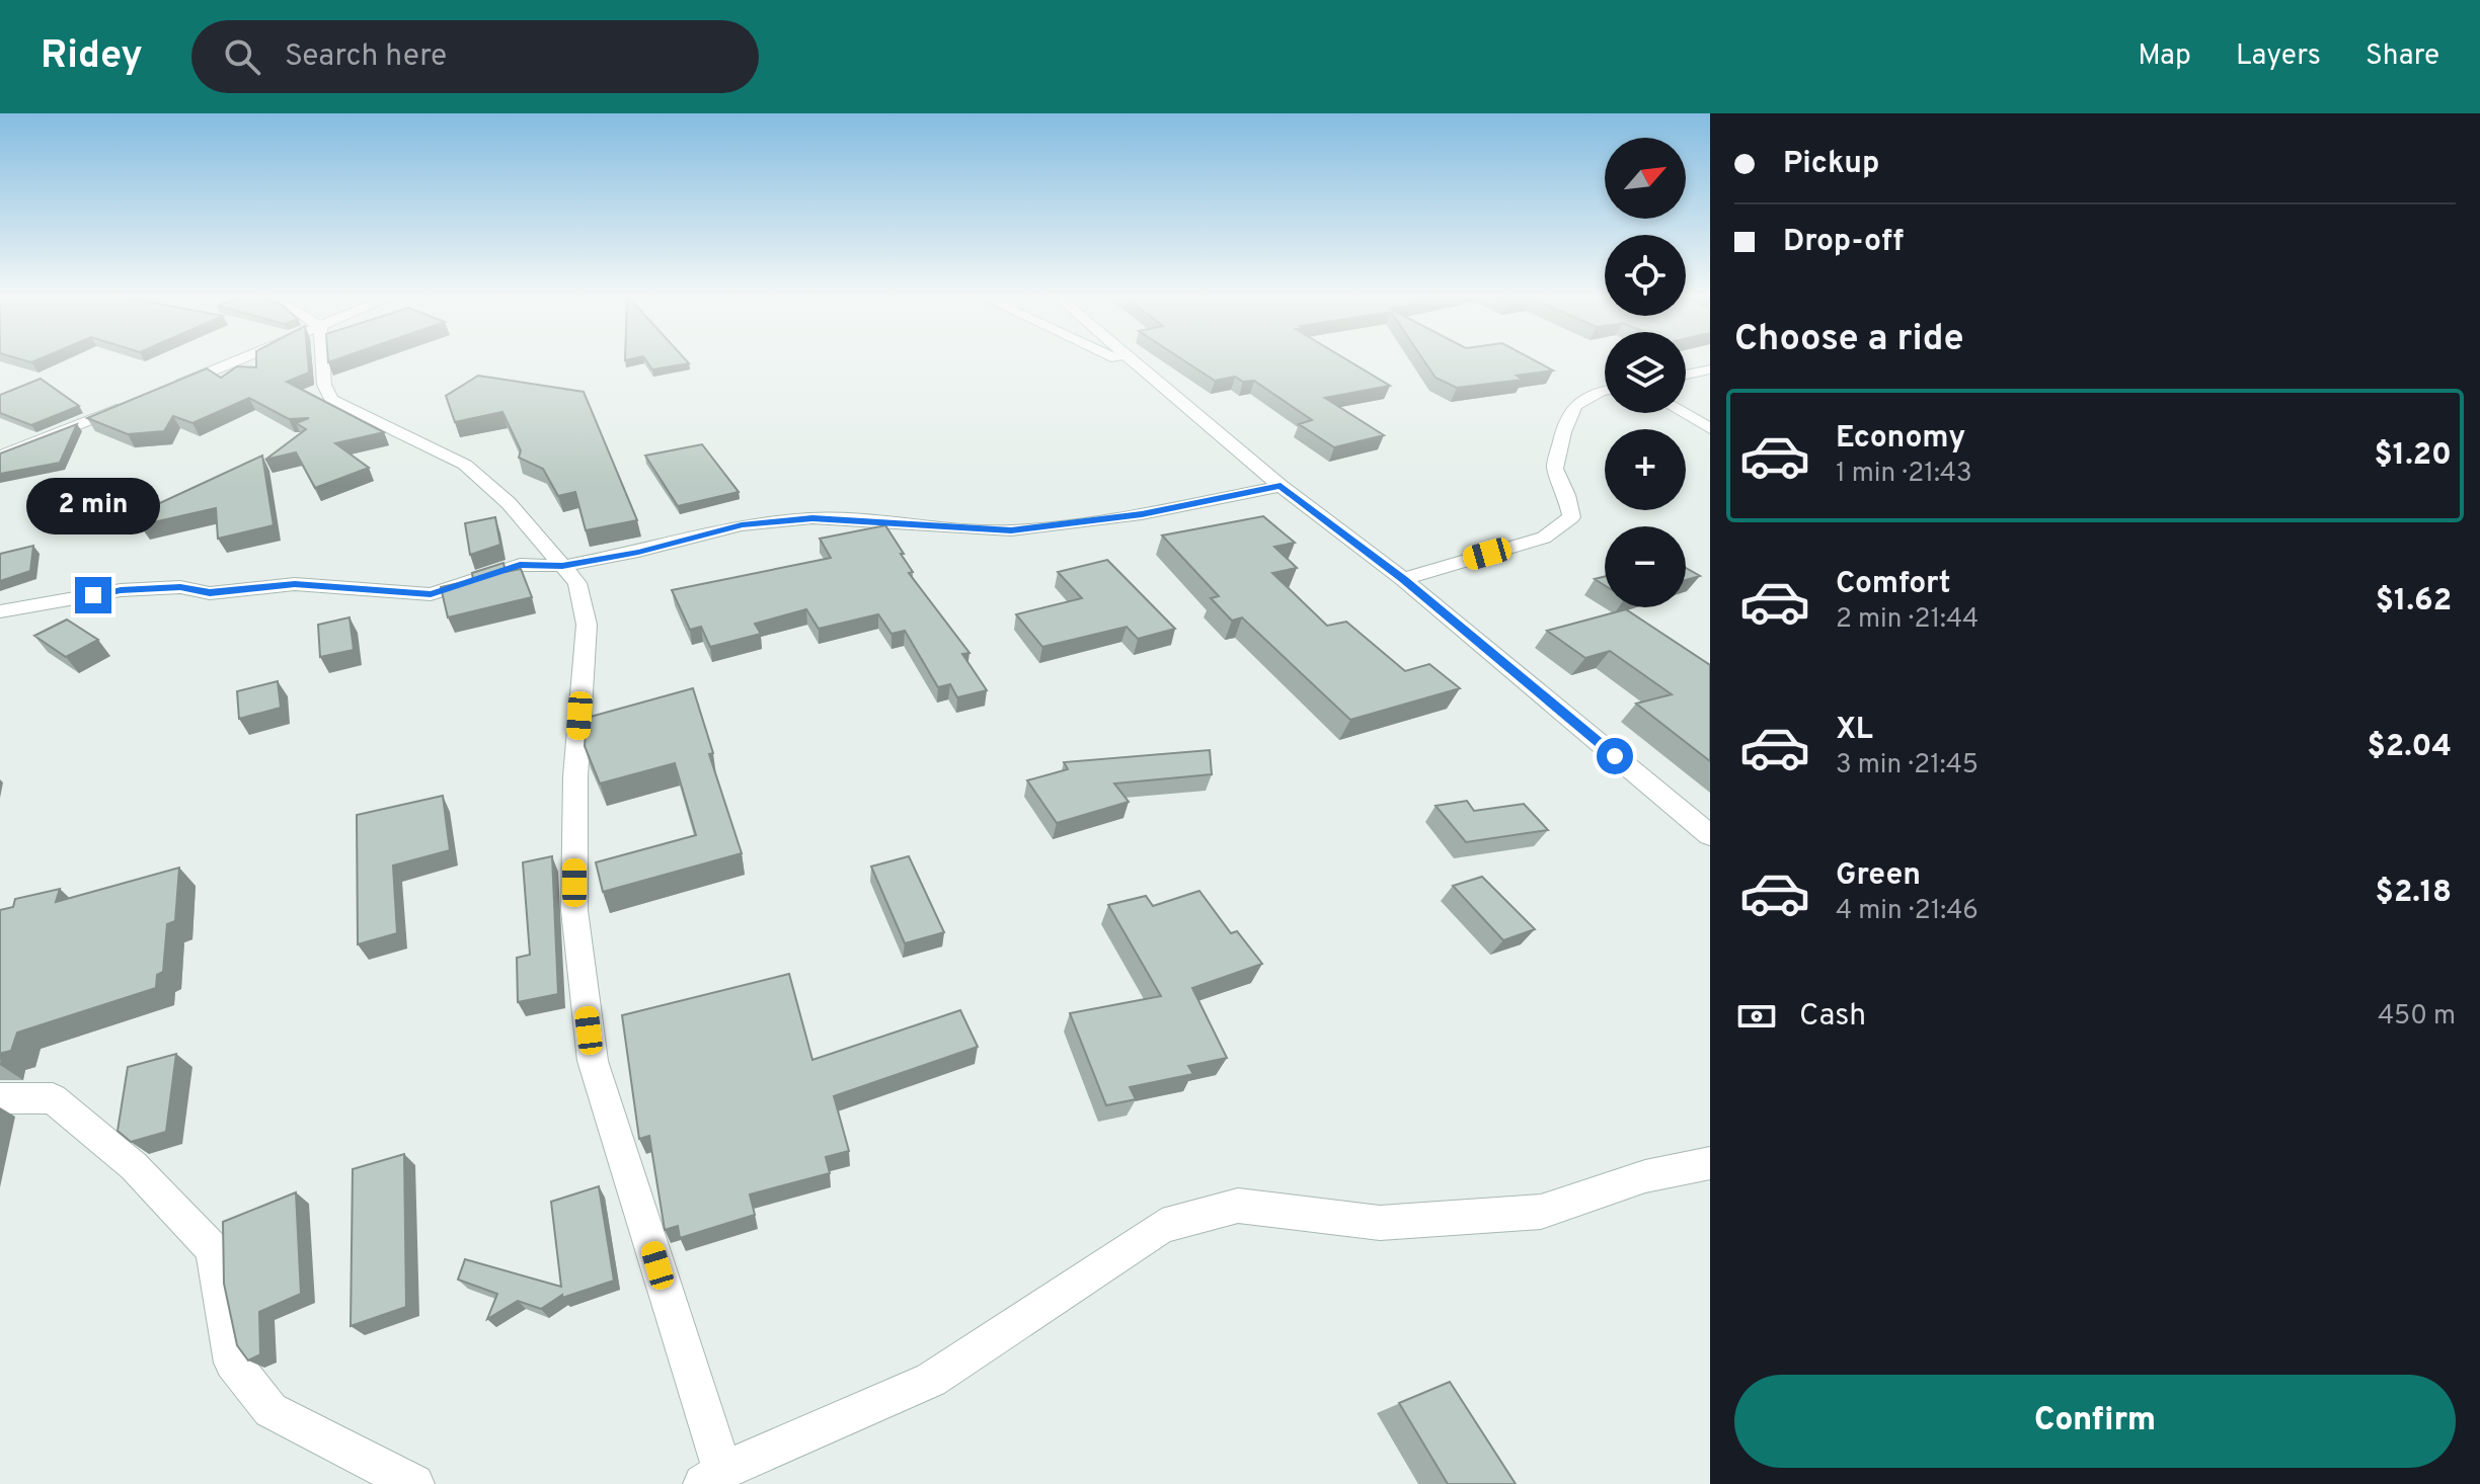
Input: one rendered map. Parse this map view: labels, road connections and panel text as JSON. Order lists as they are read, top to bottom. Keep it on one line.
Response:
{"north":"top right","page":{"header":"Ridey","search":"Search here","nav":["Map","Layers","Share"],"banner":["Pickup","Drop-off"],"map_buttons":["+","−"],"heading":"Choose a ride","list":[{"name":"Economy","note":"1 min · 21:43","value":"$1.20"},{"name":"Comfort","note":"2 min · 21:44","value":"$1.62"},{"name":"XL","note":"3 min · 21:45","value":"$2.04"},{"name":"Green","note":"4 min · 21:46","value":"$2.18"}],"bubble":"2 min","pay":["Cash","450 m"],"buttons":"Confirm"}}
